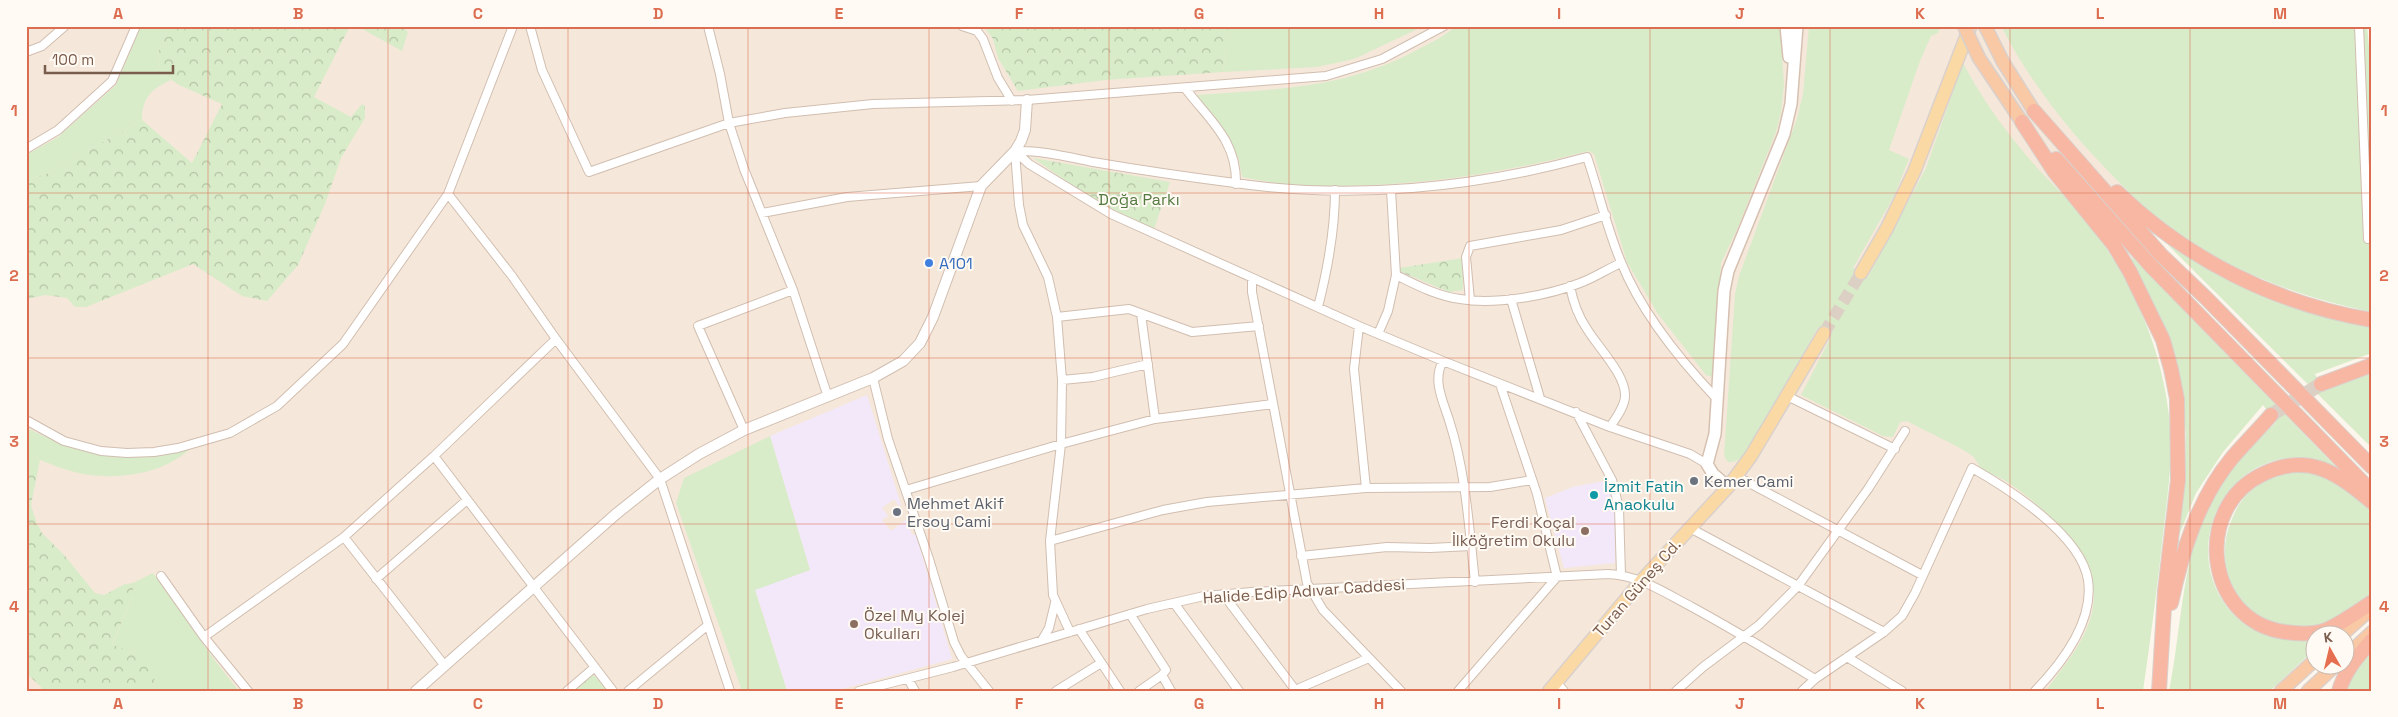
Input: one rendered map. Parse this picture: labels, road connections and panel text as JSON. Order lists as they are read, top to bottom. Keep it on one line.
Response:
{"streets":{"main road":["Turan Güneş Cd."],"street":["Halide Edip Adıvar Caddesi"]},"crossings":[["Turan Güneş Cd.","Halide Edip Adıvar Caddesi"]],"parks":["Doğa Parkı"],"places":["A101","Kemer Cami","İzmit Fatih Anaokulu","Mehmet Akif Ersoy Cami","Ferdi Koçal İlköğretim Okulu","Özel My Kolej Okulları"],"scale_bar":"100 m","north":"top","grid":{"columns":["A","B","C","D","E","F","G","H","I","J","K","L","M"],"rows":["1","2","3","4"]}}
